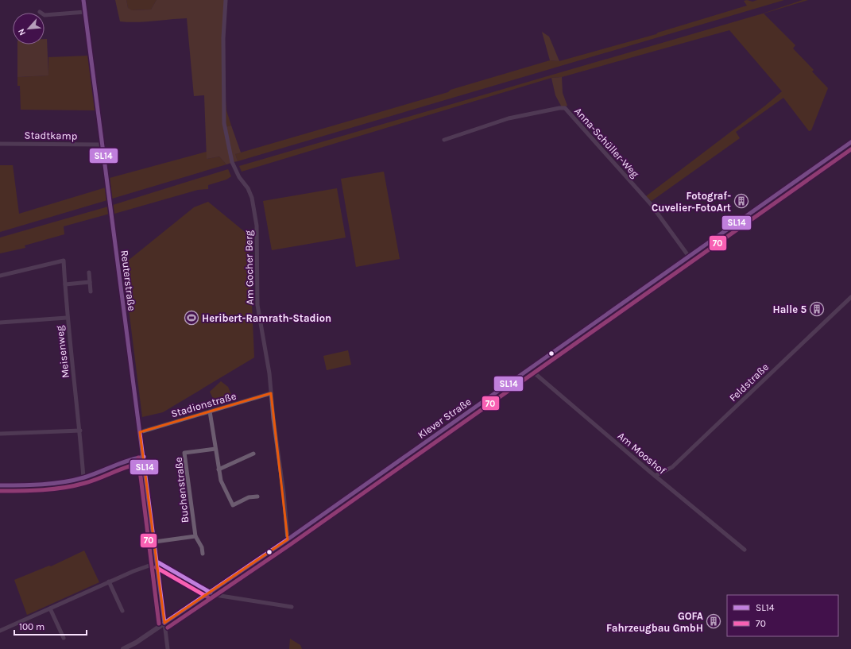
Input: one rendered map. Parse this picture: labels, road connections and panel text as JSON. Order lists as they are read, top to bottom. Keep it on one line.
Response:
{"streets":{"street":["Stadtkamp","Anna-Schüller-Weg","Am Gocher Berg","Reuterstraße","Meisenweg","Feldstraße","Stadionstraße","Klever Straße","Am Mooshof","Buchenstraße"]},"crossings":[["Stadtkamp","Reuterstraße"],["Anna-Schüller-Weg","Klever Straße"],["Am Gocher Berg","Stadionstraße"],["Am Gocher Berg","Klever Straße"],["Reuterstraße","Stadionstraße"],["Reuterstraße","Klever Straße"],["Reuterstraße","Buchenstraße"],["Feldstraße","Am Mooshof"],["Klever Straße","Am Mooshof"]],"places":{"building":["Fotograf- Cuvelier-FotoArt","Halle 5","GOFA Fahrzeugbau GmbH"],"sports":["Heribert-Ramrath-Stadion"]},"lines":["transit line SL14","transit line 70"],"legend":["SL14","70"],"scale_bar":"100 m","north":"bottom left"}
